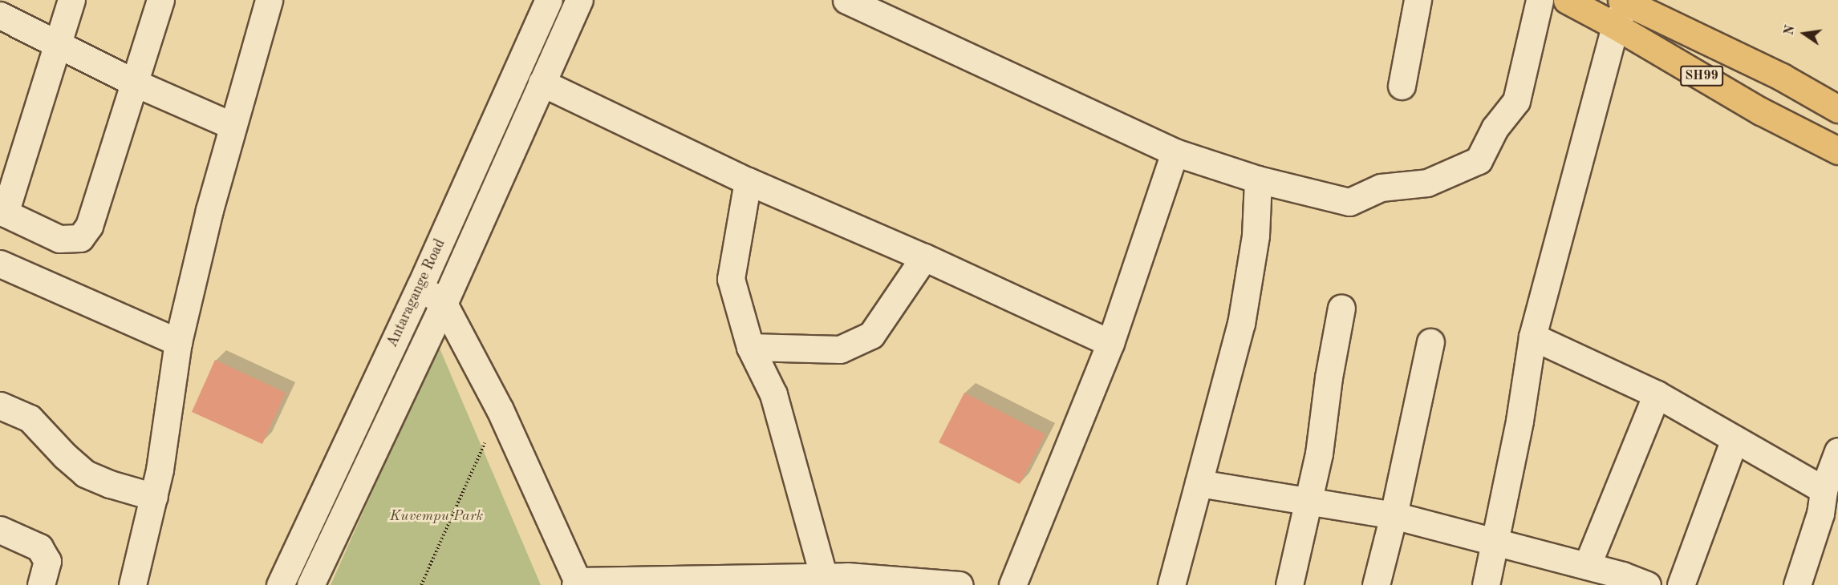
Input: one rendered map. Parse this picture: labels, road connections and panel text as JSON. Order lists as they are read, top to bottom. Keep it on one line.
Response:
{"streets":{"main road":["SH99"],"street":["Antaragange Road"]},"parks":["Kuvempu Park"],"north":"left"}
